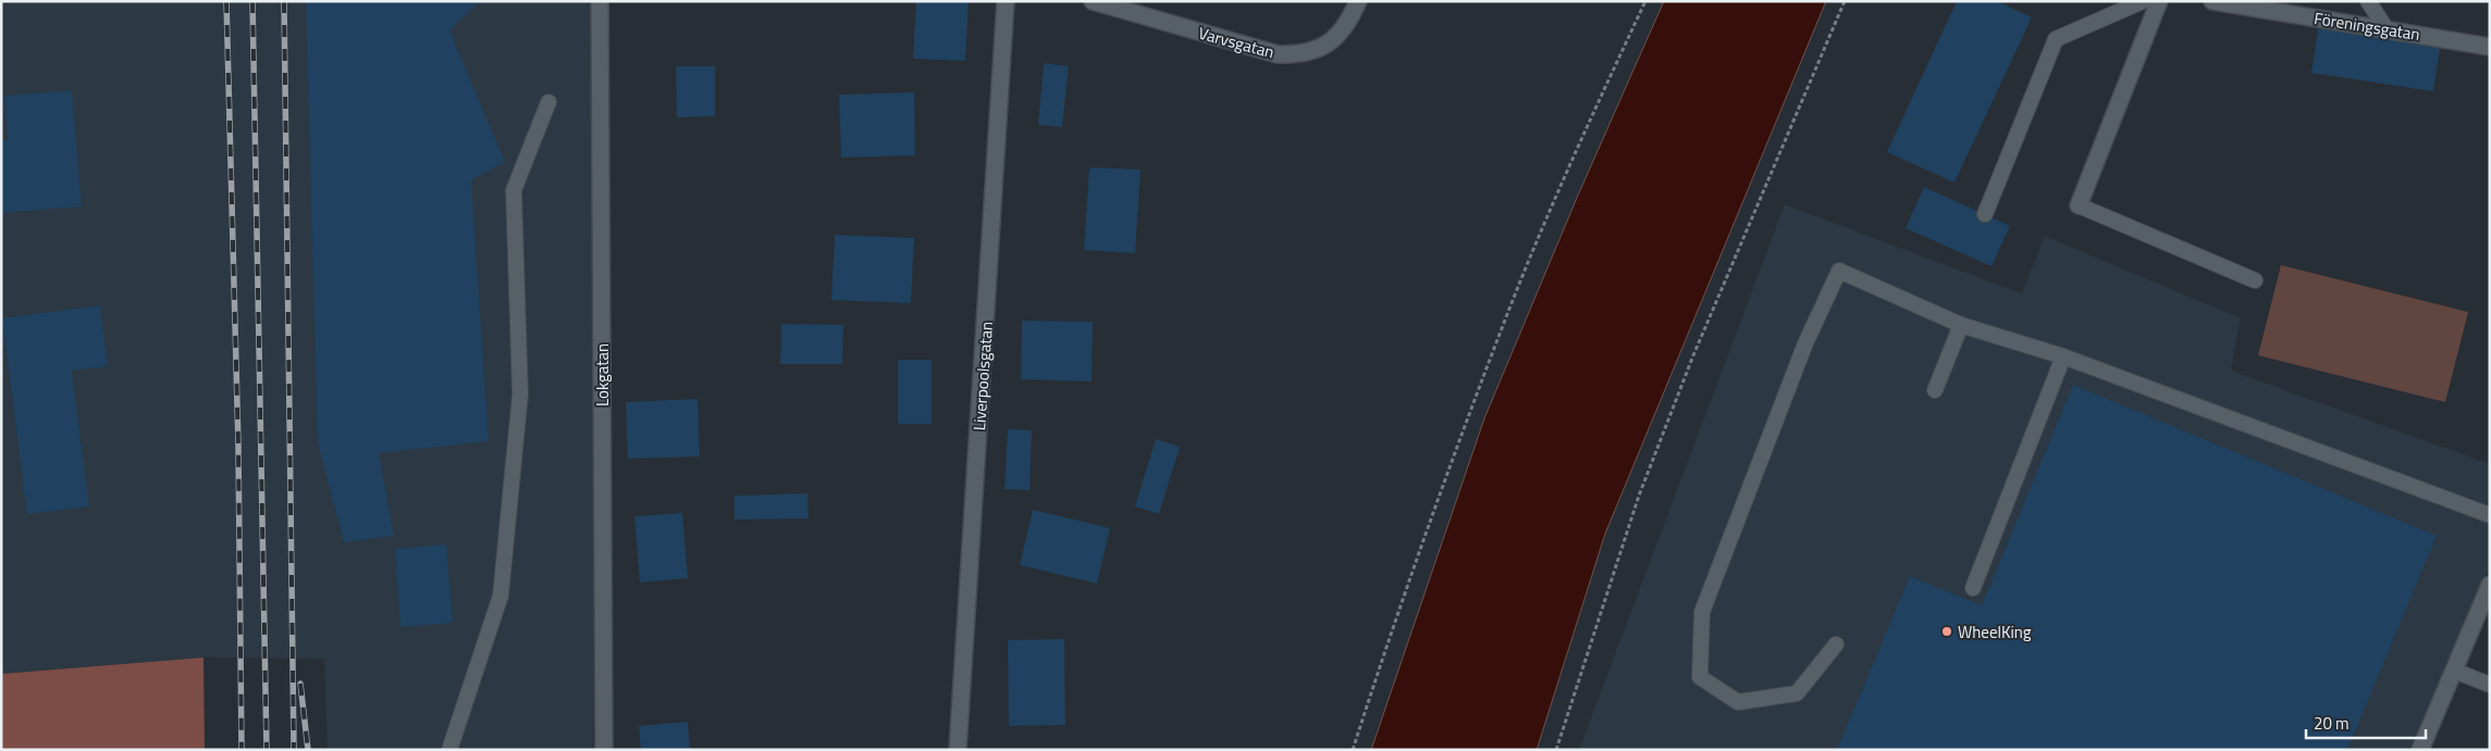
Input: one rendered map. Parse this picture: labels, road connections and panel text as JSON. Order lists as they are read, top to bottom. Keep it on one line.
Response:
{"streets":{"street":["Föreningsgatan","Varvsgatan","Lokgatan","Liverpoolsgatan"]},"places":["WheelKing"],"scale_bar":"20 m"}
